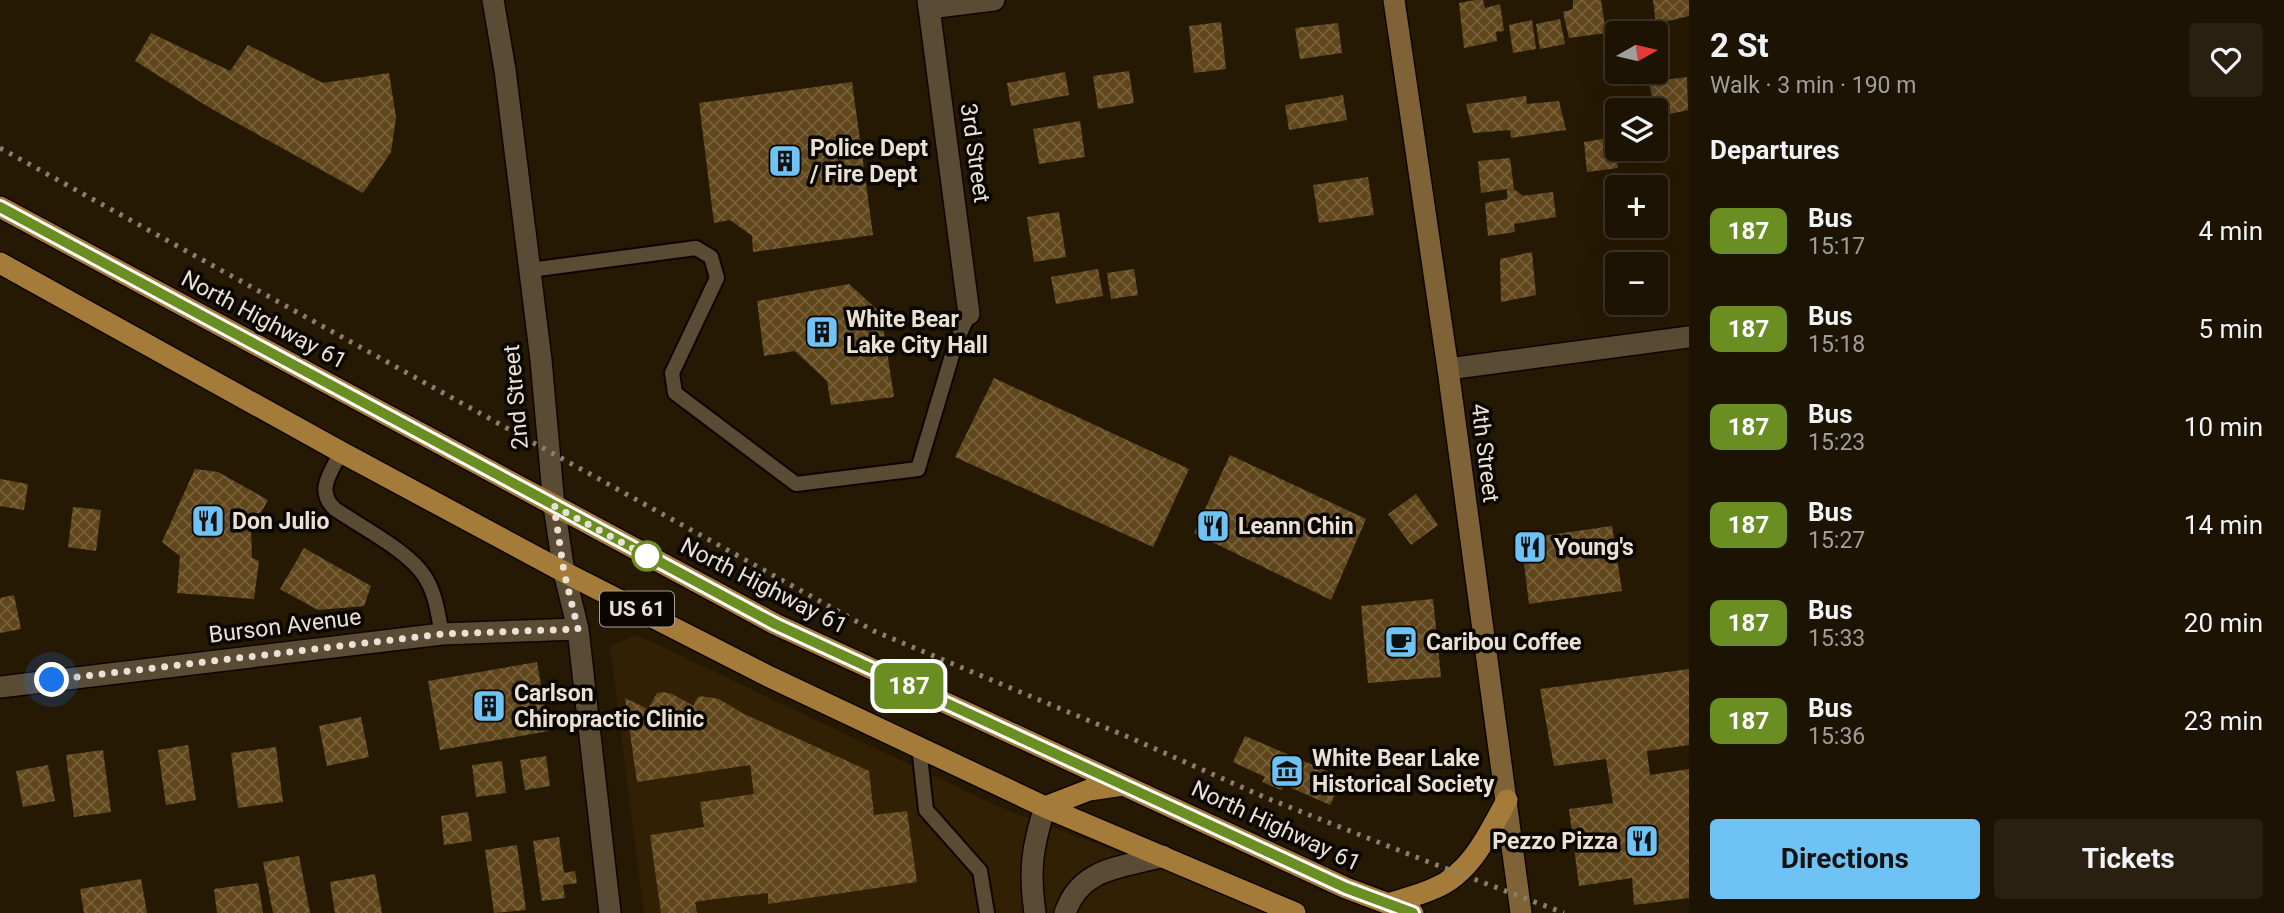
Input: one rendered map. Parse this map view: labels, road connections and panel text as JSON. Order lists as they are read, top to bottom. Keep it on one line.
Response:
{"streets":{"main road":["North Highway 61","US 61"],"street":["3rd Street","2nd Street","4th Street","Burson Avenue"]},"crossings":[["North Highway 61","2nd Street"],["2nd Street","US 61"],["2nd Street","Burson Avenue"]],"places":{"building":["Police Dept / Fire Dept","White Bear Lake City Hall","Carlson Chiropractic Clinic"],"restaurant":["Don Julio","Leann Chin","Young's","Pezzo Pizza"],"cafe":["Caribou Coffee"],"museum":["White Bear Lake Historical Society"]},"lines":["bus line 187"],"north":"right","page":{"on_map":"187","heading":[["2 St","Walk · 3 min · 190 m"],"Departures"],"map_buttons":["+","−"],"list":[{"mark":"187","name":"Bus","note":"15:17","value":"4 min"},{"mark":"187","name":"Bus","note":"15:18","value":"5 min"},{"mark":"187","name":"Bus","note":"15:23","value":"10 min"},{"mark":"187","name":"Bus","note":"15:27","value":"14 min"},{"mark":"187","name":"Bus","note":"15:33","value":"20 min"},{"mark":"187","name":"Bus","note":"15:36","value":"23 min"}],"buttons":["Directions","Tickets"]}}
